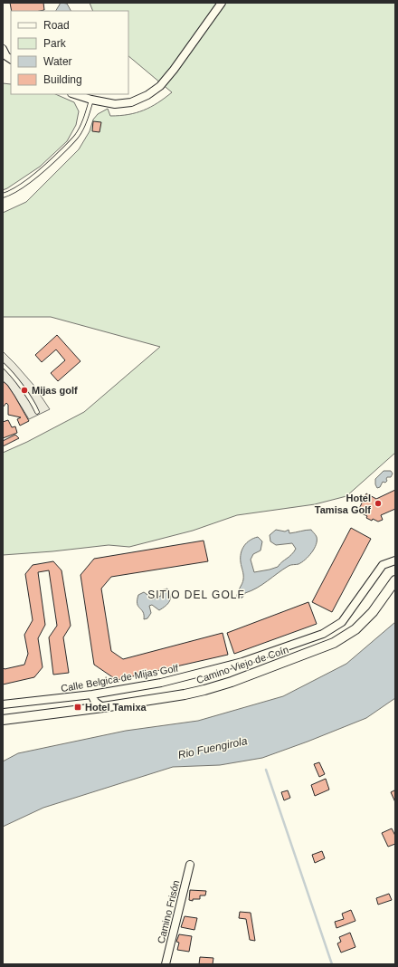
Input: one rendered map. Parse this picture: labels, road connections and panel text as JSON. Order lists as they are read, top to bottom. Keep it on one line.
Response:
{"streets":{"street":["Camino Viejo de Coín","Calle Belgica de Mijas Golf","Camino Frisón"]},"districts":["SITIO DEL GOLF"],"water":["Rio Fuengirola"],"places":{"other":["Mijas golf","Hotel Tamisa Golf"],"transit":["Hotel Tamixa"]},"legend":["Road","Park","Water","Building"]}
